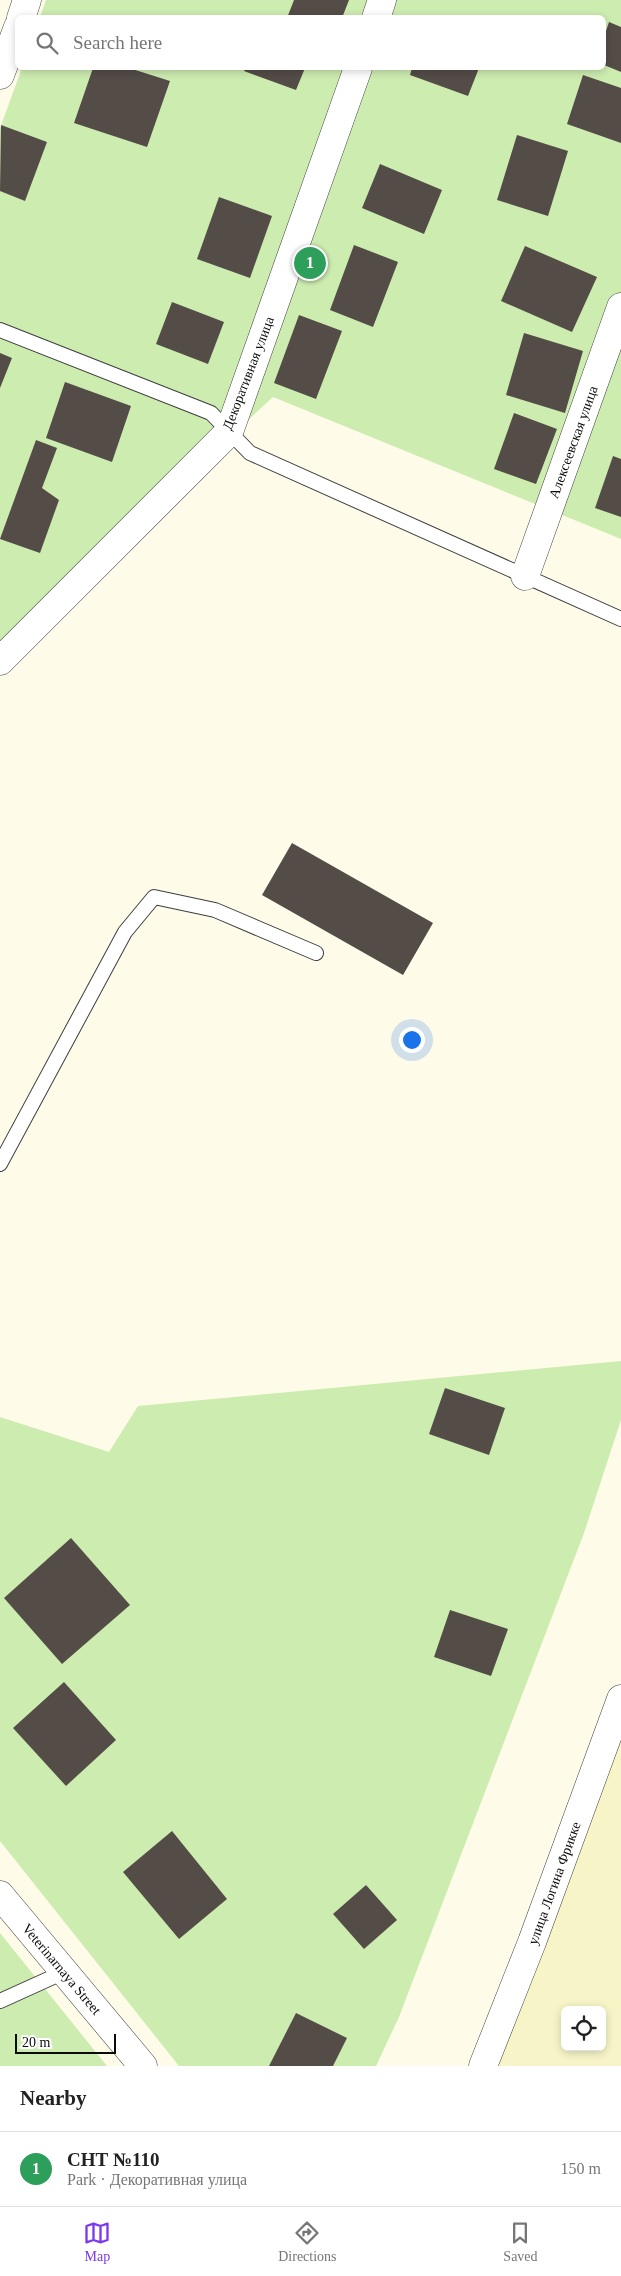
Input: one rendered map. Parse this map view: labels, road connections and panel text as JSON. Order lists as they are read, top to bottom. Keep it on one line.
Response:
{"streets":{"street":["Декоративная улица","Алексеевская улица","улица Логина Фрикке","Veterinarnaya Street"]},"scale_bar":"20 m","page":{"search":"Search here","pins":"1","scale":"20 m","heading":"Nearby","list":[{"mark":"1","name":"СНТ №110","note":"Park · Декоративная улица","value":"150 m"}],"nav":["Map","Directions","Saved"]}}
